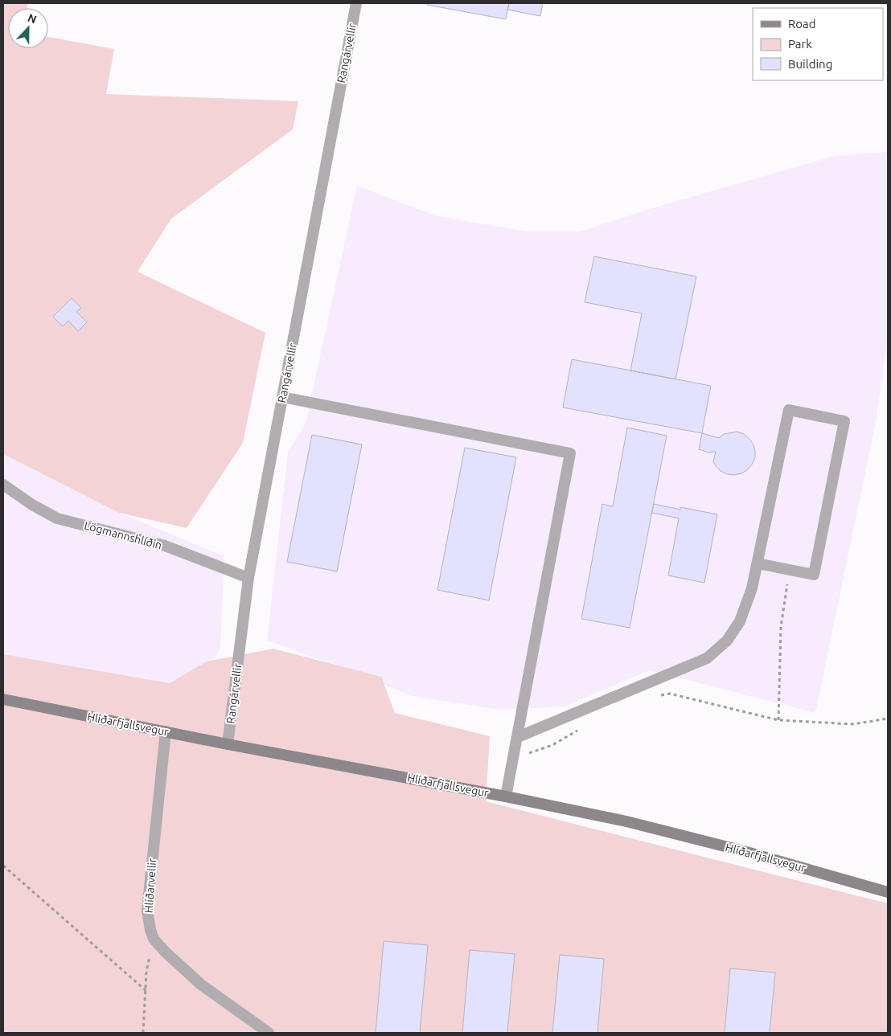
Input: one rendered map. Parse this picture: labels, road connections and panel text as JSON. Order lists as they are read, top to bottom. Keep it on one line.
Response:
{"streets":{"main road":["Hlíðarfjallsvegur"],"street":["Rangárvellir","Lögmannshlíðin","Hlíðarvellir"]},"crossings":[["Rangárvellir","Lögmannshlíðin"],["Rangárvellir","Hlíðarfjallsvegur"],["Hlíðarfjallsvegur","Hlíðarvellir"]],"legend":["Road","Park","Building"],"north":"top"}
